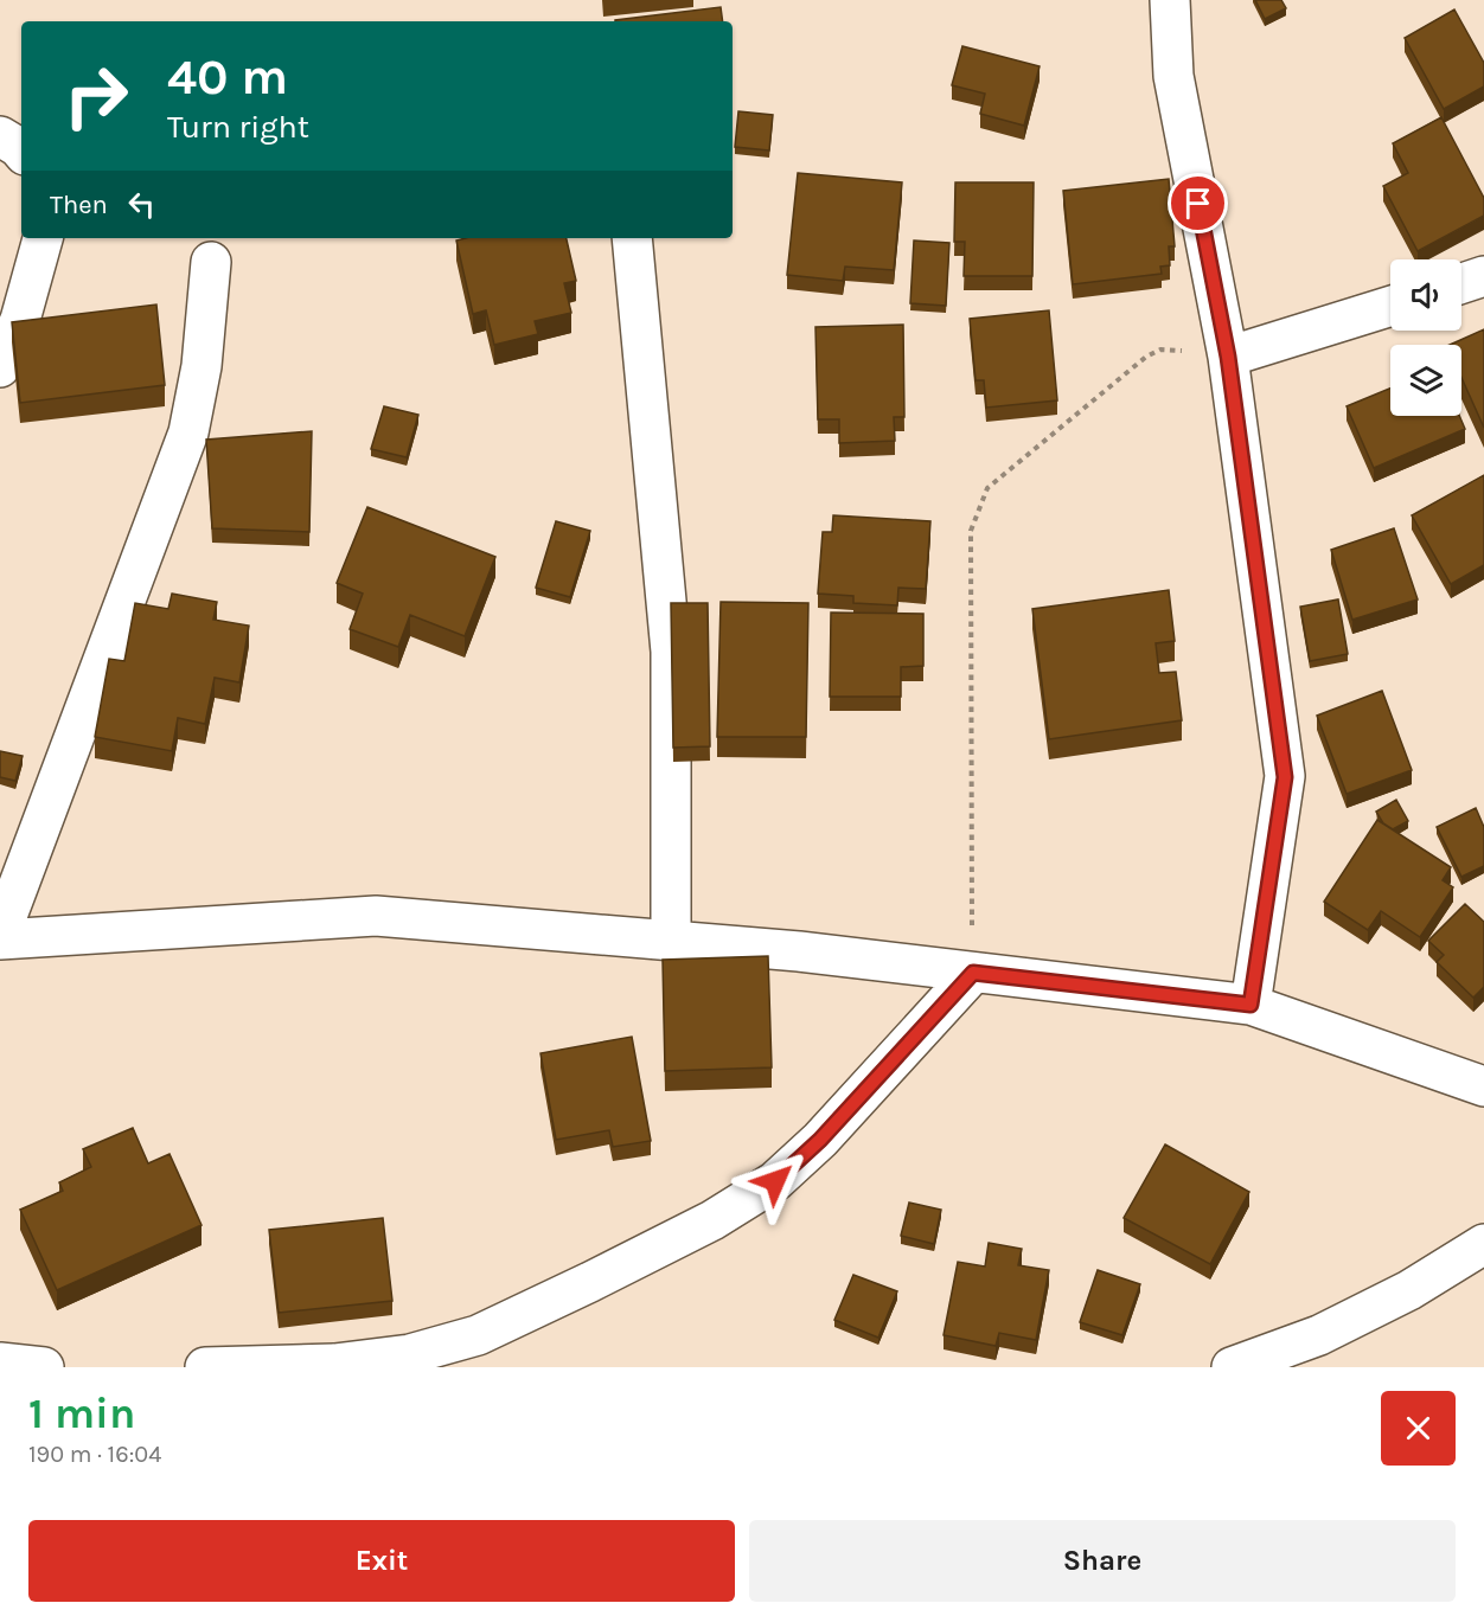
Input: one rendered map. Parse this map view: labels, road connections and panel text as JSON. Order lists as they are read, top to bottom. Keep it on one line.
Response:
{"page":{"turn":["40 m","Turn right"],"then":"Then","heading":["1 min","190 m · 16:04"],"buttons":["Exit","Share"]}}
